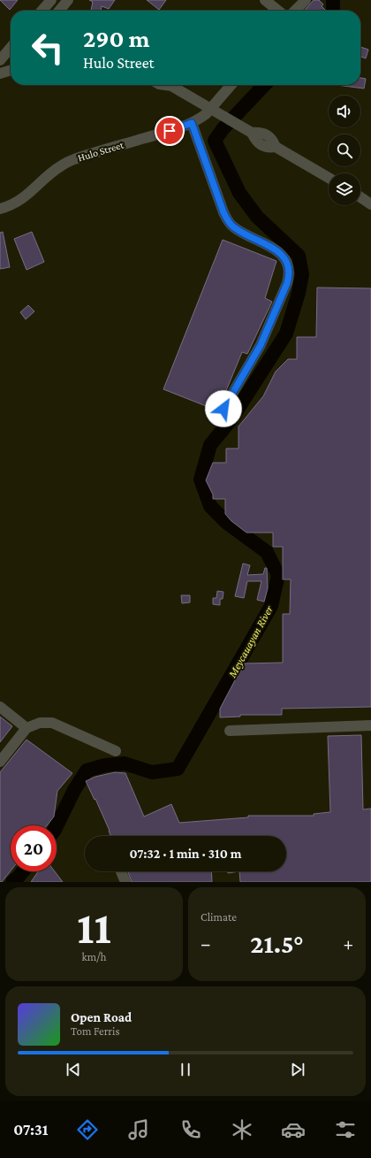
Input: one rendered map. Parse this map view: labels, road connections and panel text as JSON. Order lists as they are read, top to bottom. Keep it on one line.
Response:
{"streets":{"street":["Hulo Street"]},"water":["Meycauayan River"],"page":{"turn":["290 m","Hulo Street"],"limit":"20","trip":"07:32 · 1 min · 310 m","tile":[["11","km/h"],"Climate"],"heat":["−","21.5°","+"],"song":["Open Road","Tom Ferris"],"tabs":"07:31"}}
